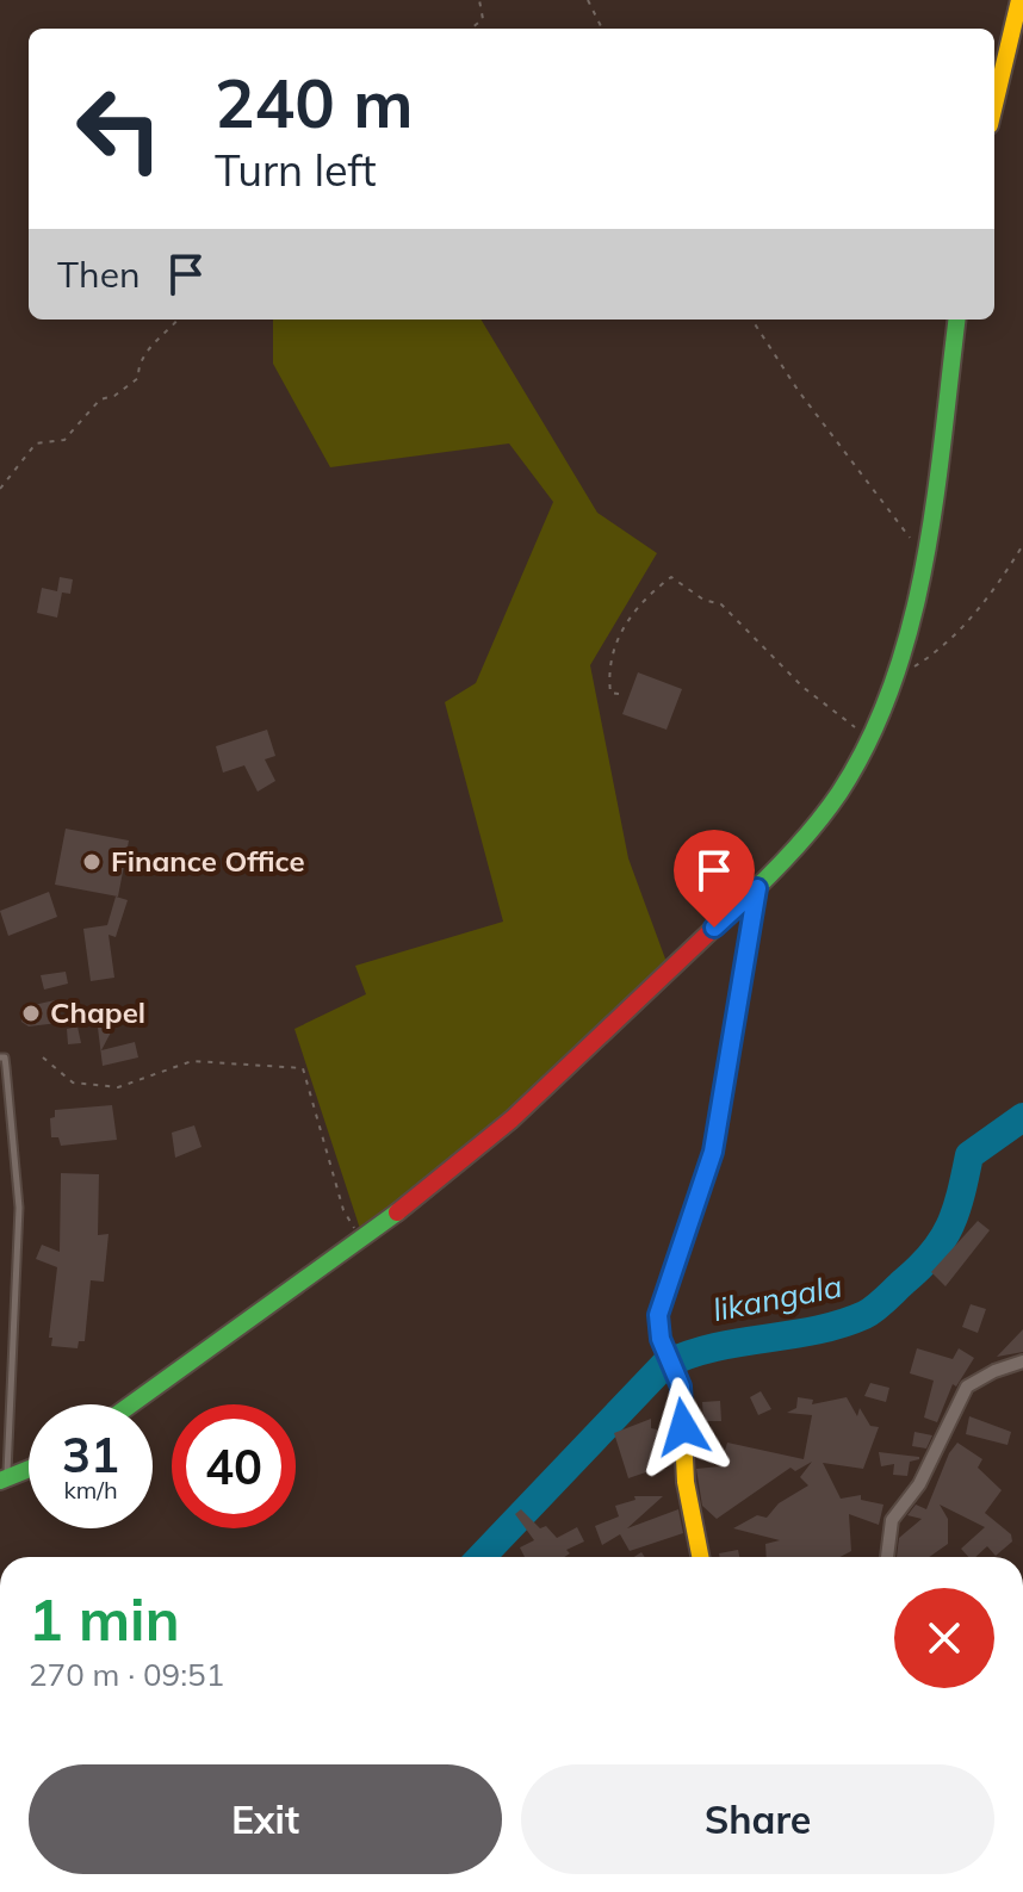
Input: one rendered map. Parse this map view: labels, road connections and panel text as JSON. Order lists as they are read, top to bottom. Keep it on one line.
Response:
{"water":["likangala"],"places":["Finance Office","Chapel"],"page":{"turn":["240 m","Turn left"],"then":"Then","speed":"31 km/h","limit":"40","heading":["1 min","270 m · 09:51"],"buttons":["Exit","Share"]}}
